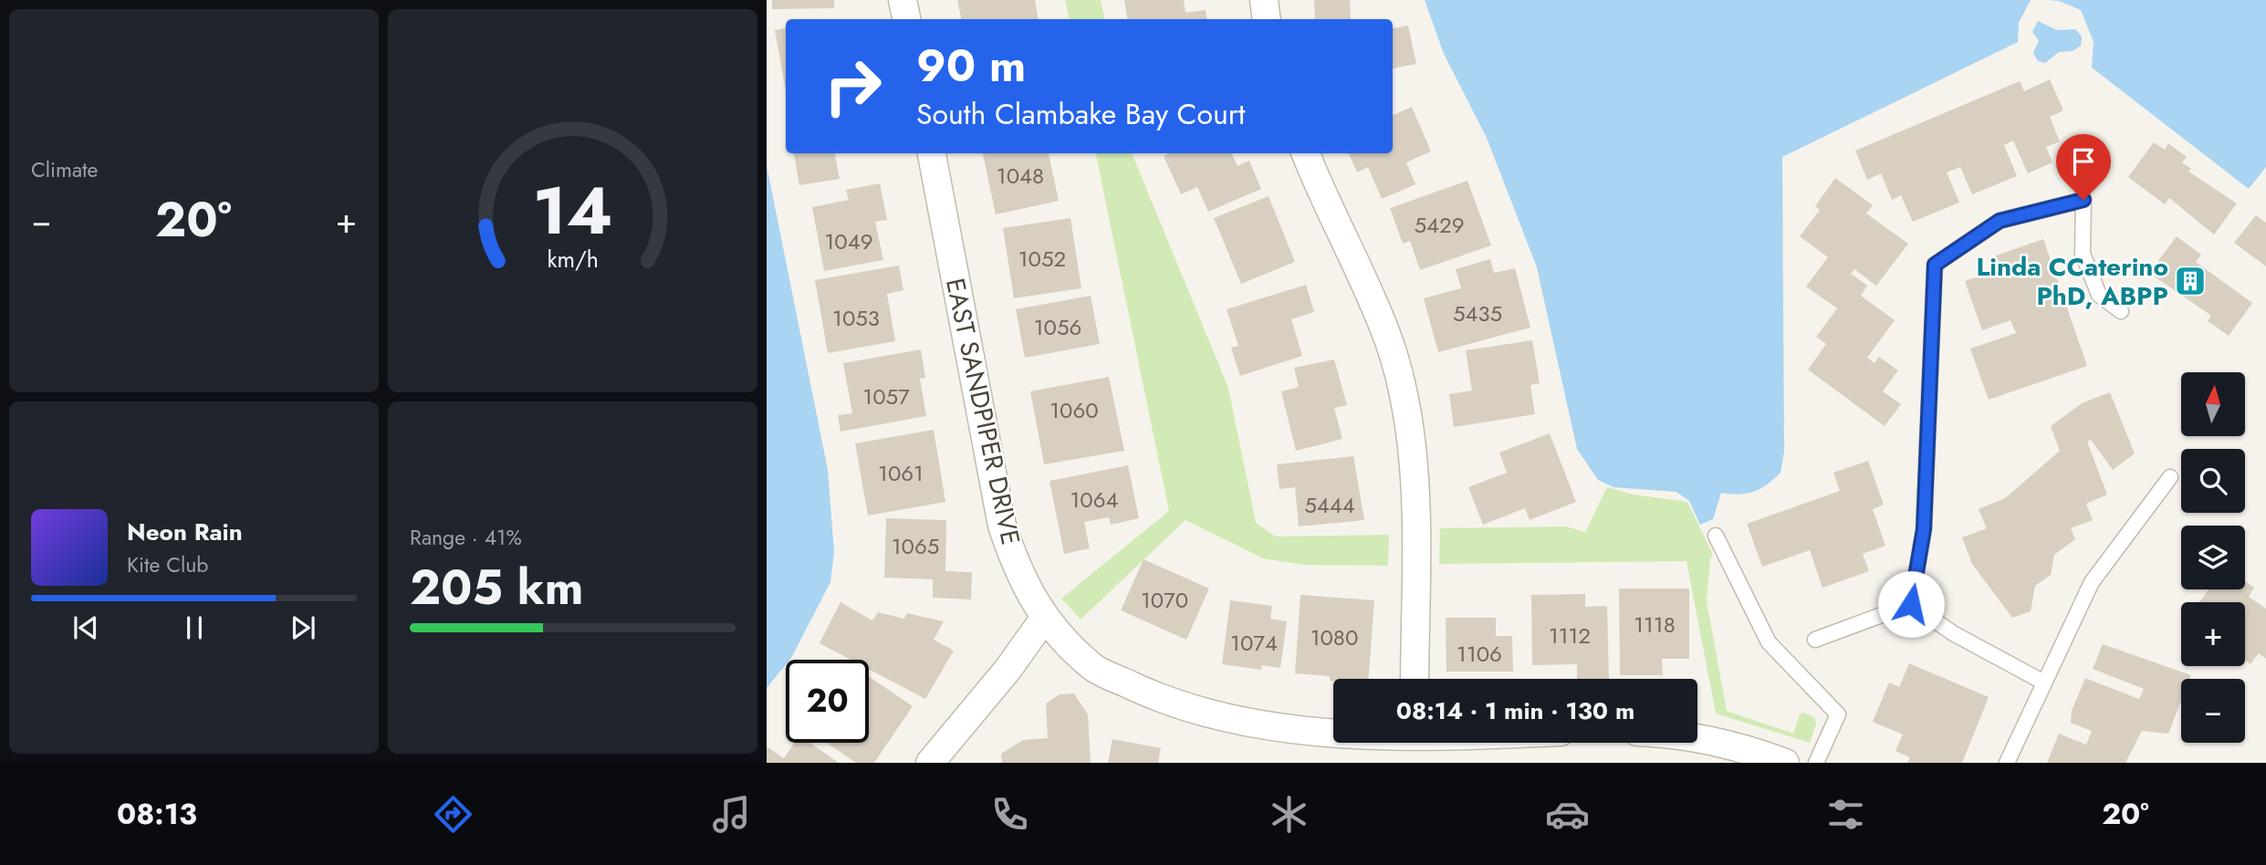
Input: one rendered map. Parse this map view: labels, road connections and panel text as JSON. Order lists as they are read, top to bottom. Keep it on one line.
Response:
{"streets":{"street":["EAST SANDPIPER DRIVE"]},"places":{"building":["Linda CCaterino PhD, ABPP"]},"house_numbers":["1048","5429","1049","1052","5435","1053","1056","1057","1060","1061","1064","5444","1065","1070","1118","1112","1080","1074","1106"],"north":"top","page":{"tile":["Climate",["Range · 41%","205 km"]],"turn":["90 m","South Clambake Bay Court"],"heat":["−","20°","+"],"map_buttons":["+","−"],"song":["Neon Rain","Kite Club"],"limit":"20","trip":"08:14 · 1 min · 130 m","tabs":["08:13","20°"],"gauge":["14","km/h"]}}
